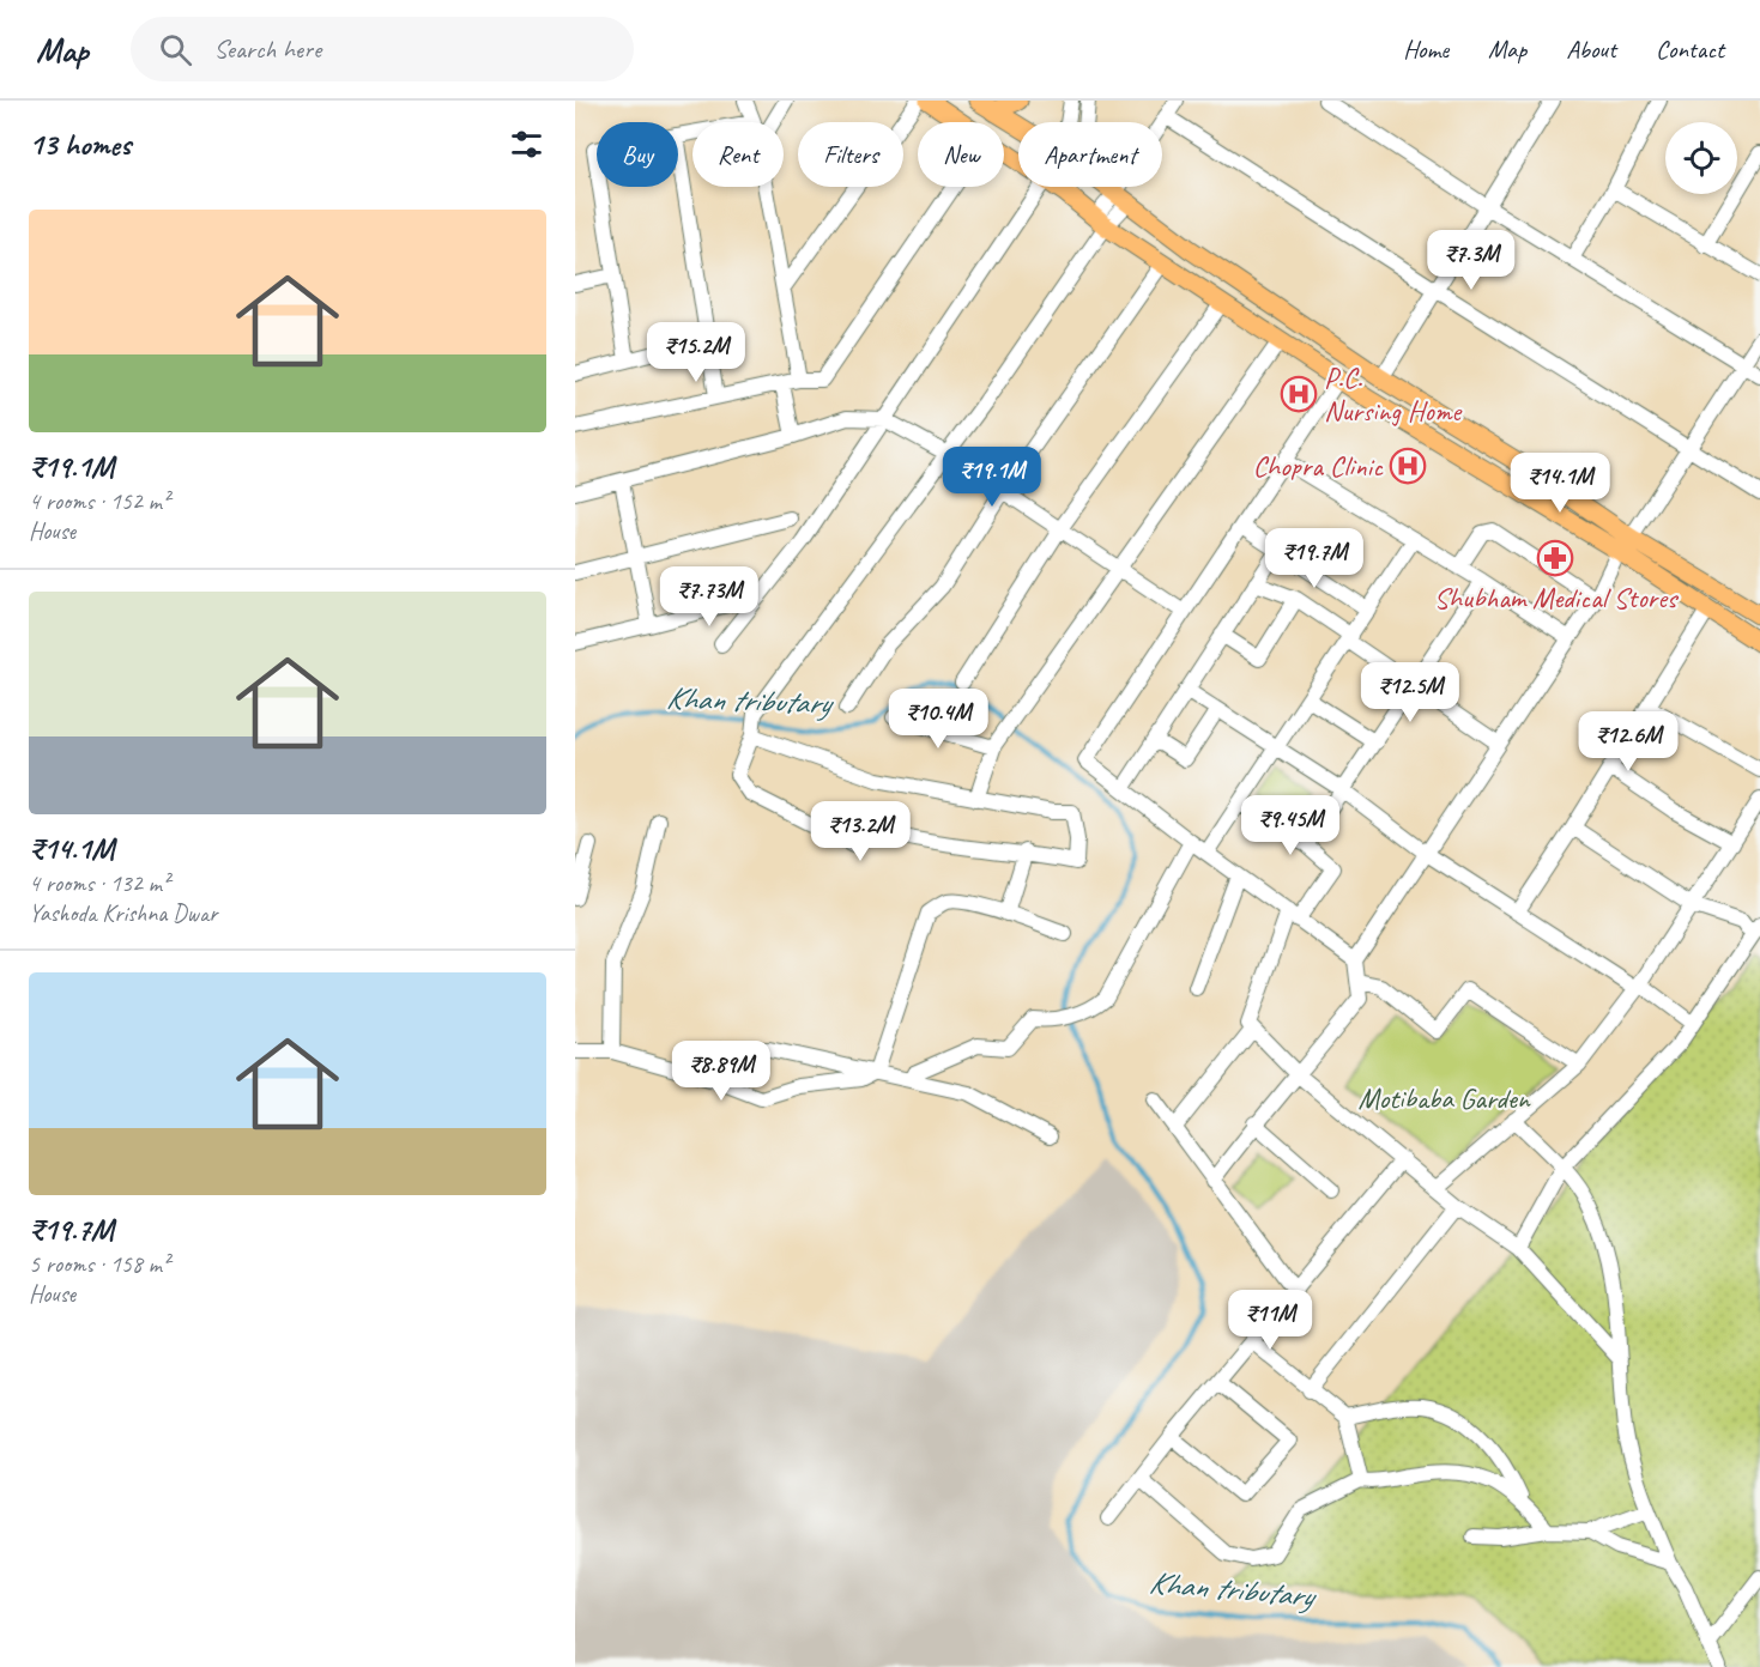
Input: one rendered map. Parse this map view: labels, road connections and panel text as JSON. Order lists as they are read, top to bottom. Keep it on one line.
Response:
{"water":["Khan tributary"],"parks":["Motibaba Garden"],"places":{"hospital":["P.C. Nursing Home","Chopra Clinic"],"pharmacy":["Shubham Medical Stores"]},"page":{"header":"Map","search":"Search here","nav":["Home","Map","About","Contact"],"heading":"13 homes","chip":["Buy","Rent","Filters","New","Apartment"],"list":[{"name":"₹19.1M","note":"4 rooms · 152 m² · House"},{"name":"₹14.1M","note":"4 rooms · 132 m² · Yashoda Krishna Dwar"},{"name":"₹19.7M","note":"5 rooms · 158 m² · House"}],"price":["₹7.3M","₹15.2M","₹19.1M","₹14.1M","₹19.7M","₹7.73M","₹12.5M","₹10.4M","₹12.6M","₹9.45M","₹13.2M","₹8.89M","₹11M"]}}
